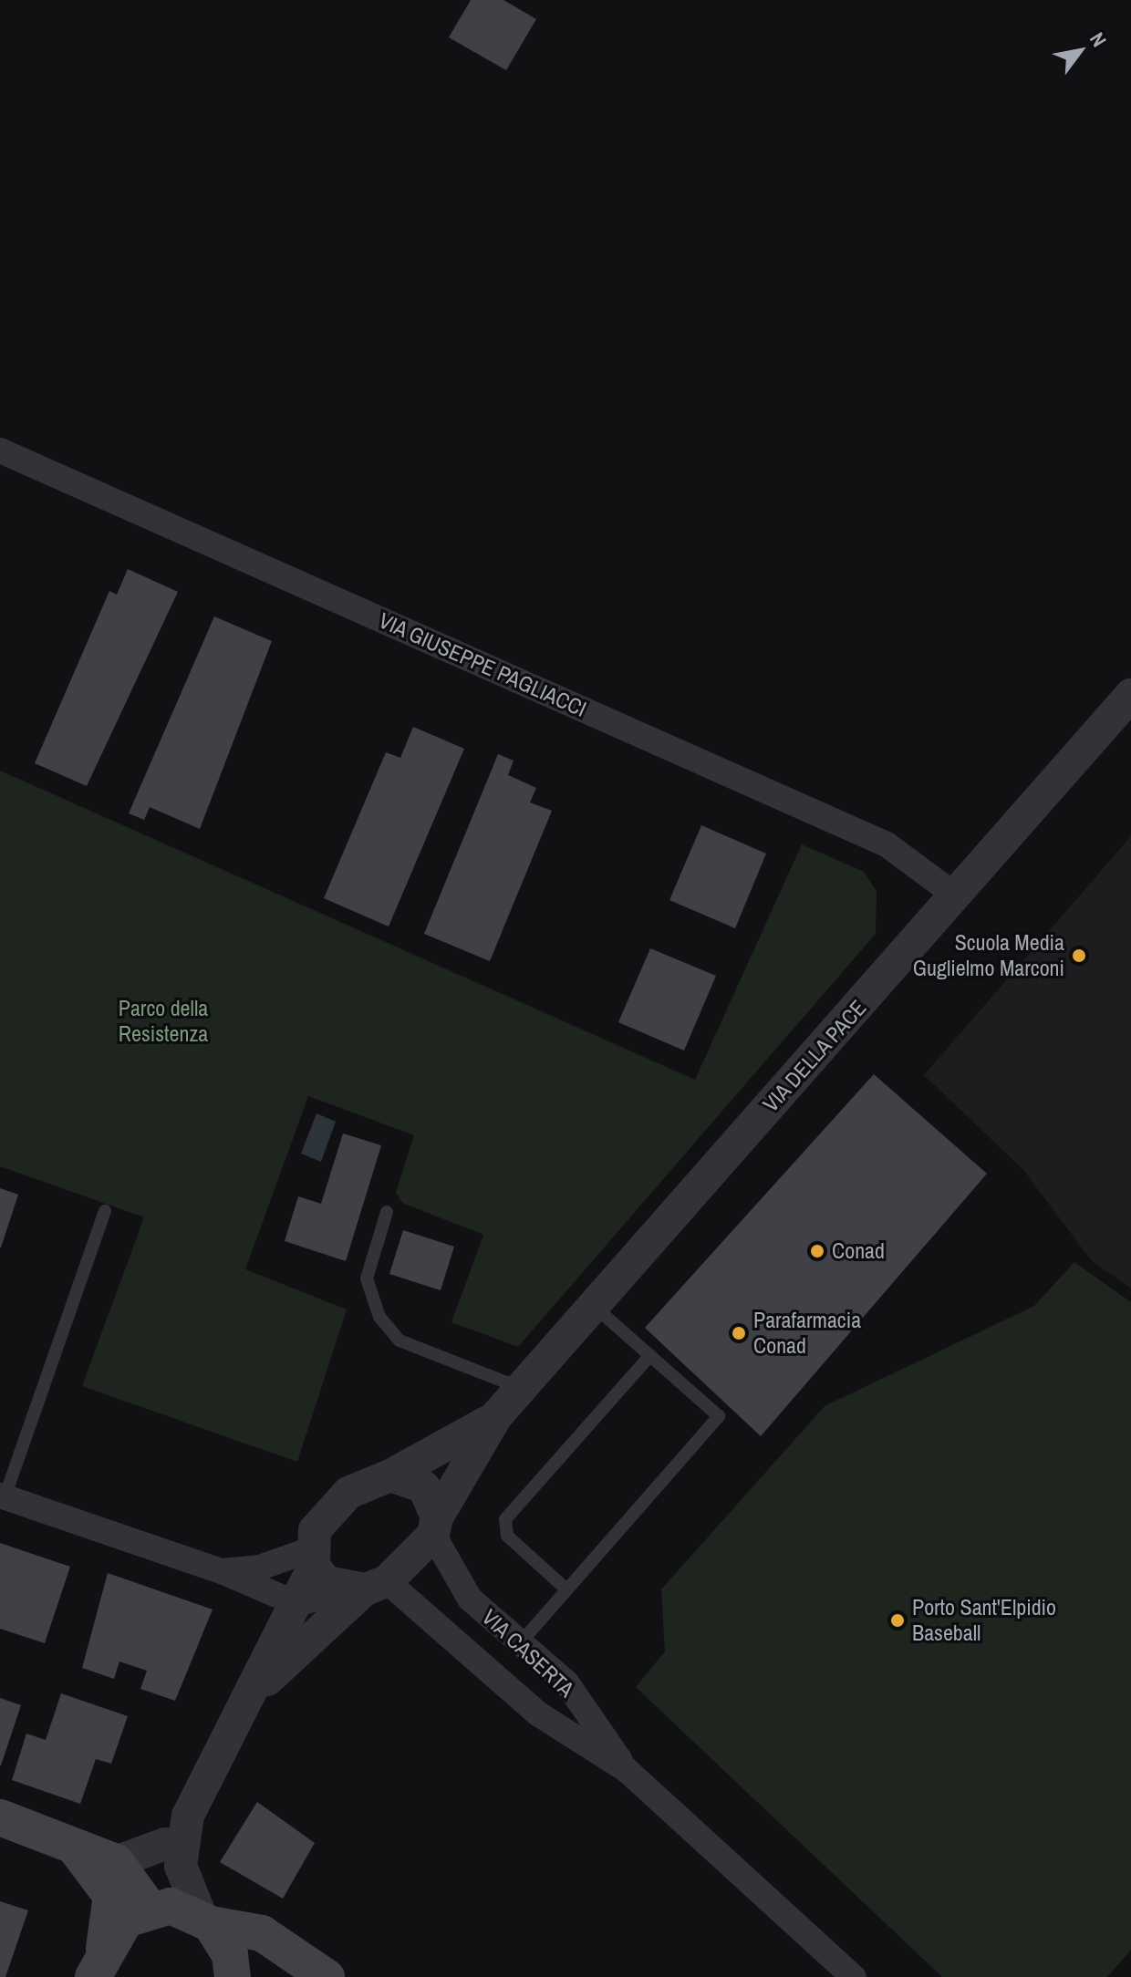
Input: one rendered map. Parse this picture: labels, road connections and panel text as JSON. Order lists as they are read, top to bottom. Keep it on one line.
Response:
{"streets":{"street":["VIA GIUSEPPE PAGLIACCI","VIA DELLA PACE","VIA CASERTA"]},"crossings":[["VIA GIUSEPPE PAGLIACCI","VIA DELLA PACE"],["VIA DELLA PACE","VIA CASERTA"]],"parks":["Parco della Resistenza"],"places":["Scuola Media Guglielmo Marconi","Conad","Parafarmacia Conad","Porto Sant'Elpidio Baseball"],"north":"top right"}
